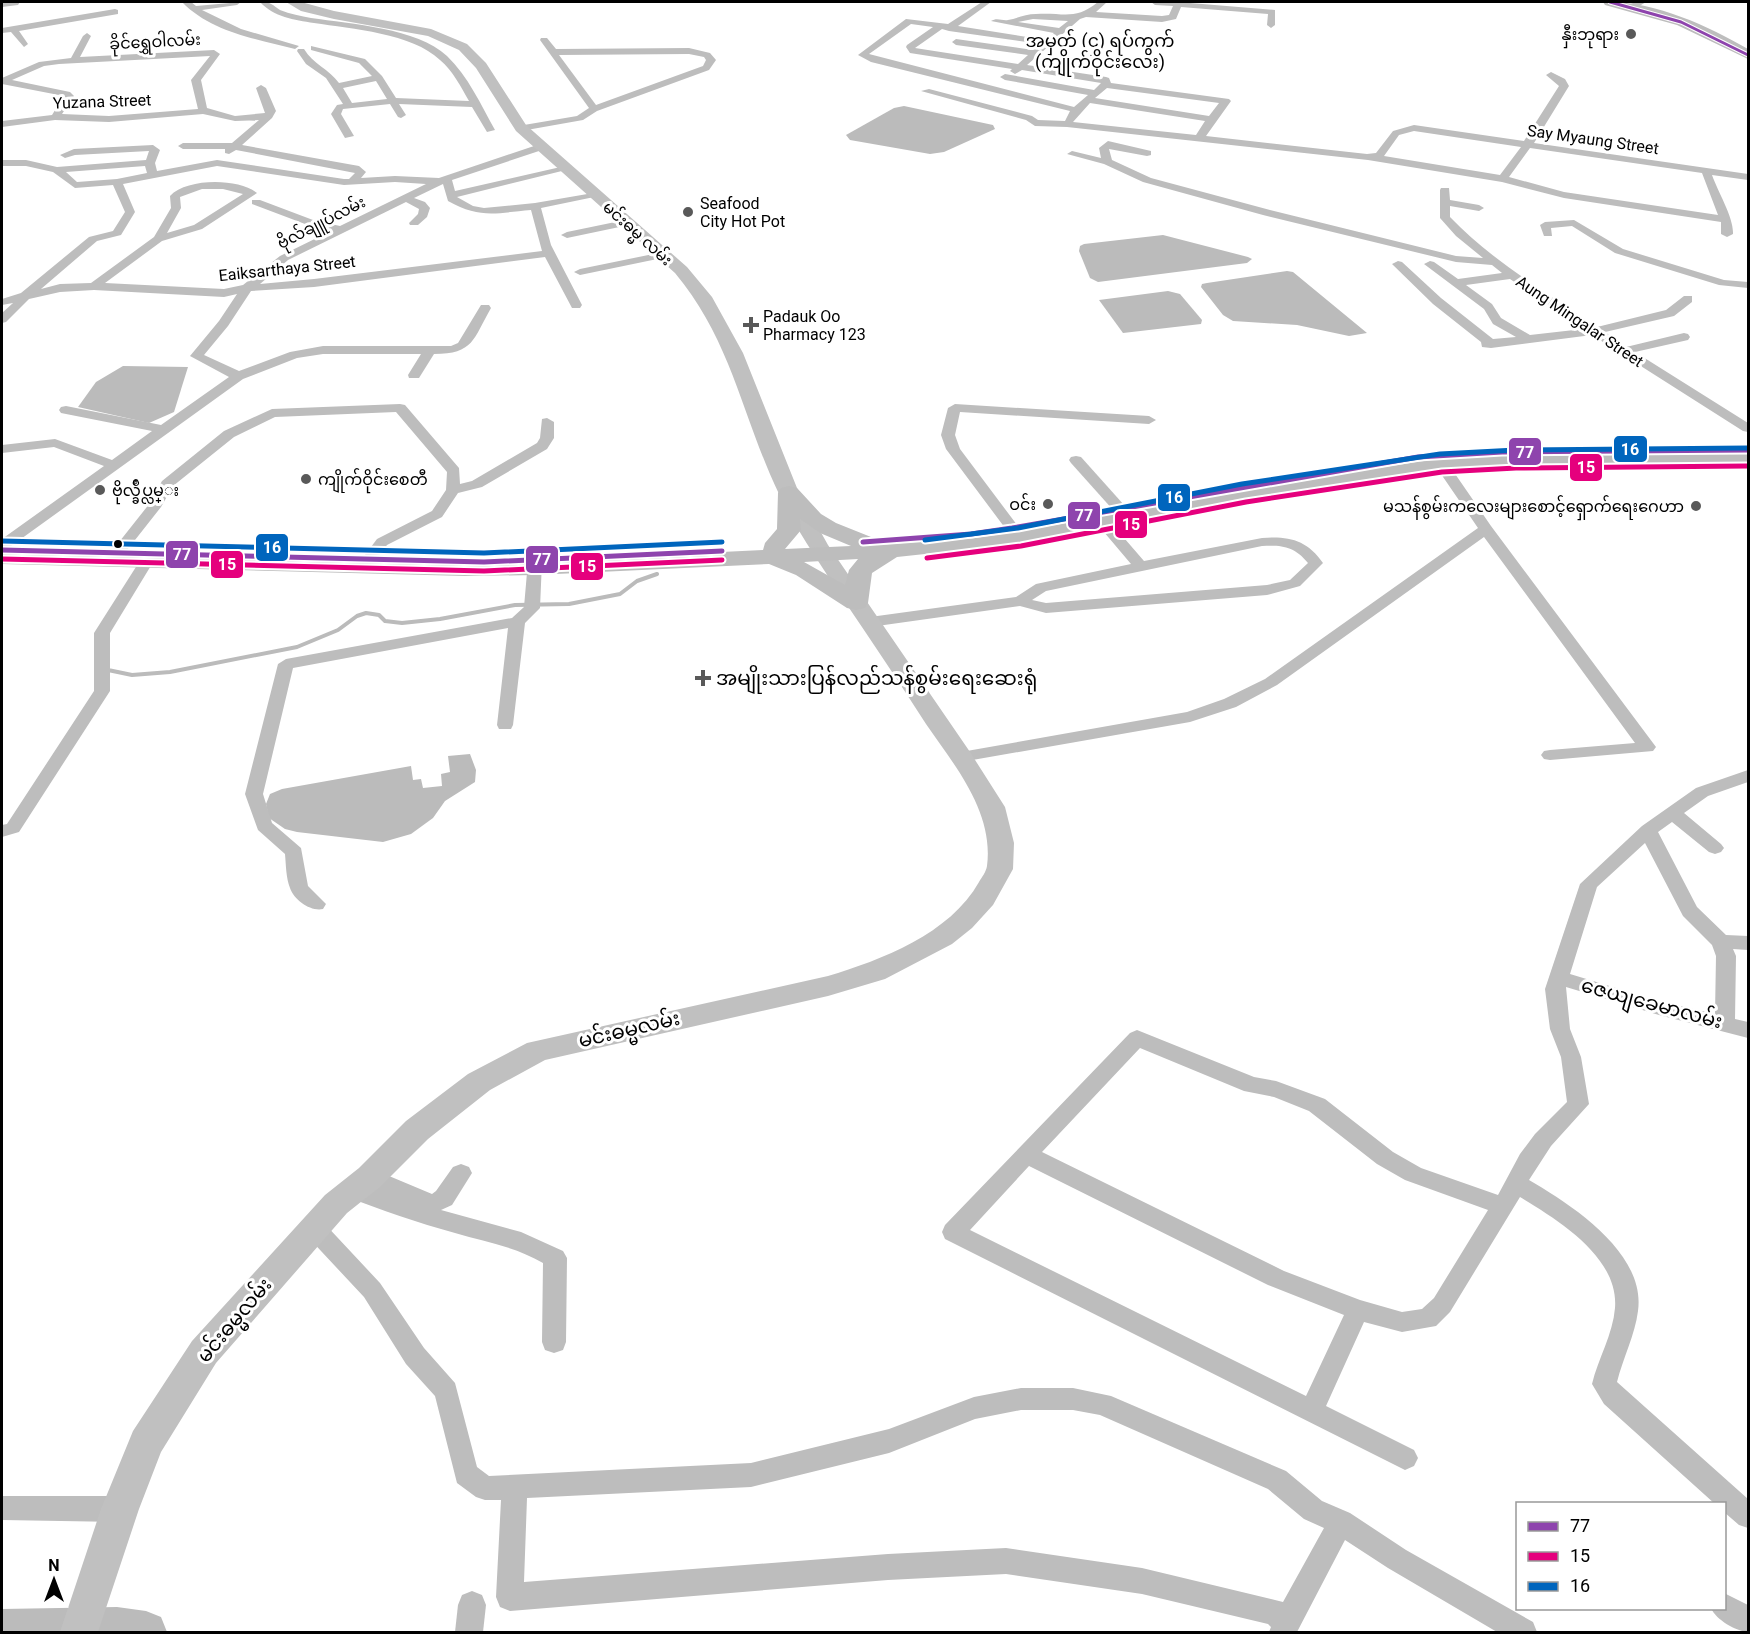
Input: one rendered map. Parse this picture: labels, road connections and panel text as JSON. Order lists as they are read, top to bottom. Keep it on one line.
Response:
{"streets":{"main road":["မင်းဓမ္မ လမ်း","မင်းဓမ္မလမ်း"],"street":["ခိုင်ရွှေဝါလမ်း","Yuzana Street","Say Myaung Street","ဗိုလ်ချူပ်လမ်း","Eaiksarthaya Street","Aung Mingalar Street","ဇေယျခေမာလမ်း"]},"crossings":[["ခိုင်ရွှေဝါလမ်း","Yuzana Street"],["ဗိုလ်ချူပ်လမ်း","မင်းဓမ္မ လမ်း"],["ဗိုလ်ချူပ်လမ်း","Eaiksarthaya Street"],["မင်းဓမ္မ လမ်း","မင်းဓမ္မလမ်း"]],"districts":["အမှတ် (၄) ရပ်ကွက် (ကျိုက်ဝိုင်းလေး)"],"places":{"other":["နှီးဘုရား","Seafood City Hot Pot","ကျိုက်ဝိုင်းစေတီ","ဗိုလ္ခ်ဳပ္လမ္း","ဝင်း","မသန်စွမ်းကလေးများစောင့်ရှောက်ရေးဂေဟာ"],"health":["Padauk Oo Pharmacy 123","အမျိုးသားပြန်လည်သန်စွမ်းရေးဆေးရုံ"]},"lines":["transit line 77","transit line 16","transit line 15"],"legend":["77","15","16"],"north":"top"}
